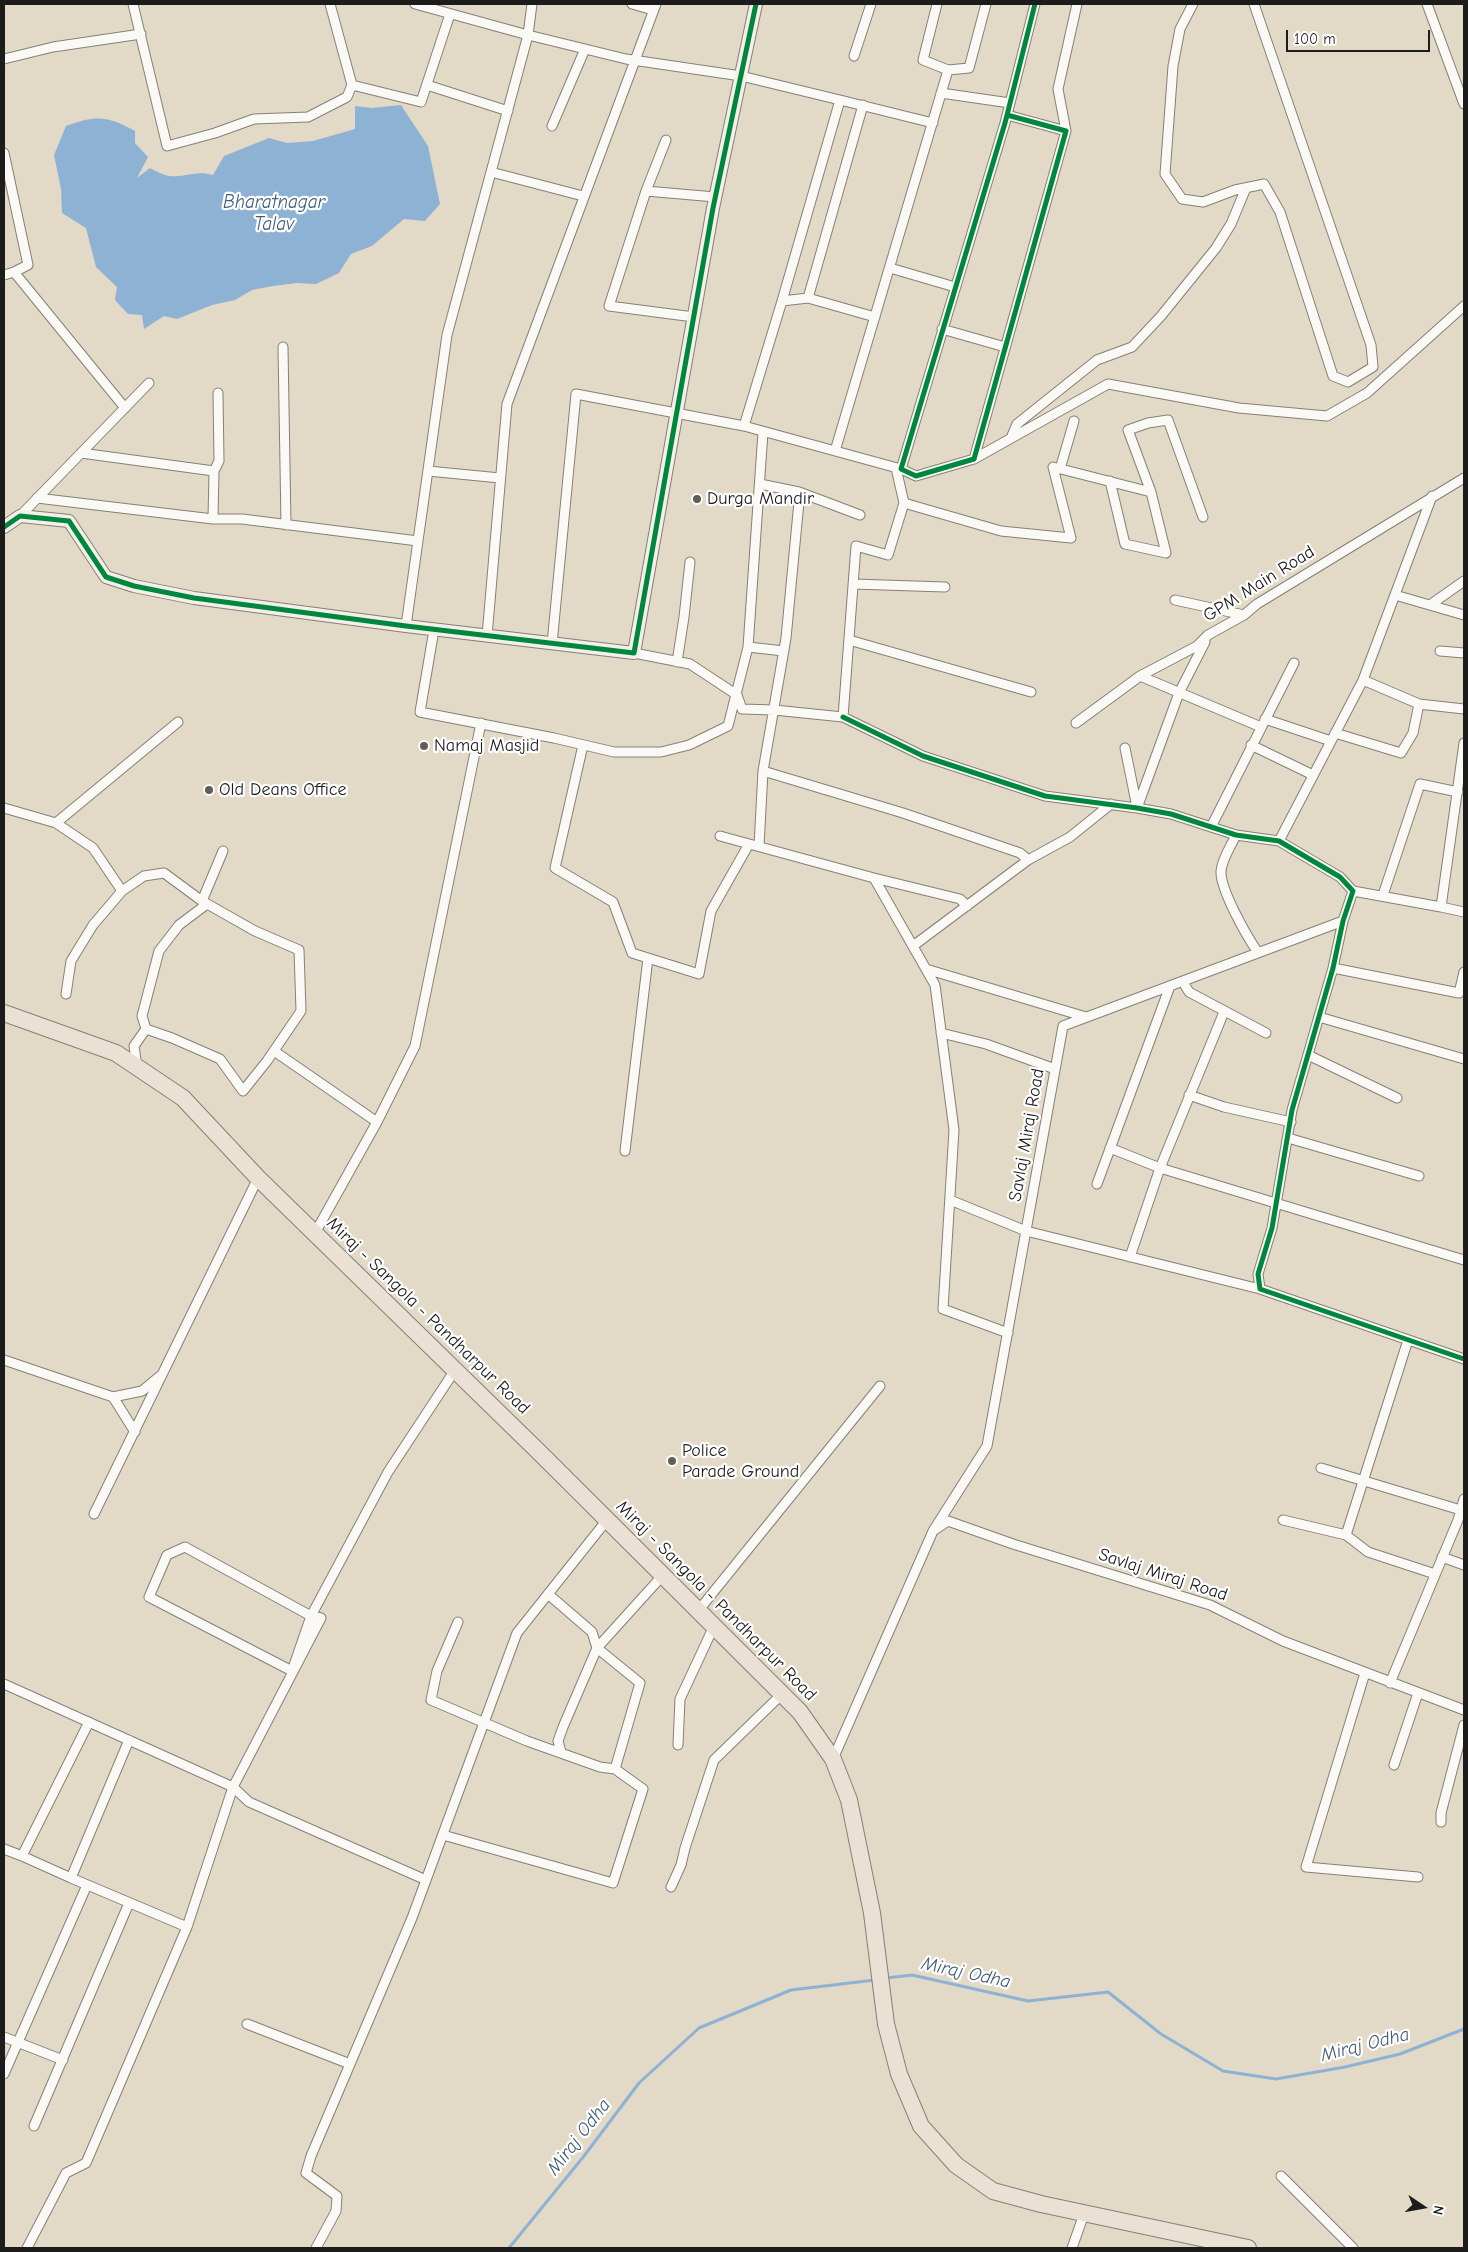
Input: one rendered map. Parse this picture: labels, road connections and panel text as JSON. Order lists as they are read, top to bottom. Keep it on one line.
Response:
{"streets":{"highway":["Miraj - Sangola - Pandharpur Road"],"street":["GPM Main Road","Savlaj Miraj Road"]},"crossings":[["Savlaj Miraj Road","Miraj - Sangola - Pandharpur Road"]],"water":["Bharatnagar Talav","Miraj Odha"],"places":["Durga Mandir","Namaj Masjid","Old Deans Office","Police Parade Ground"],"scale_bar":"100 m","north":"right"}
